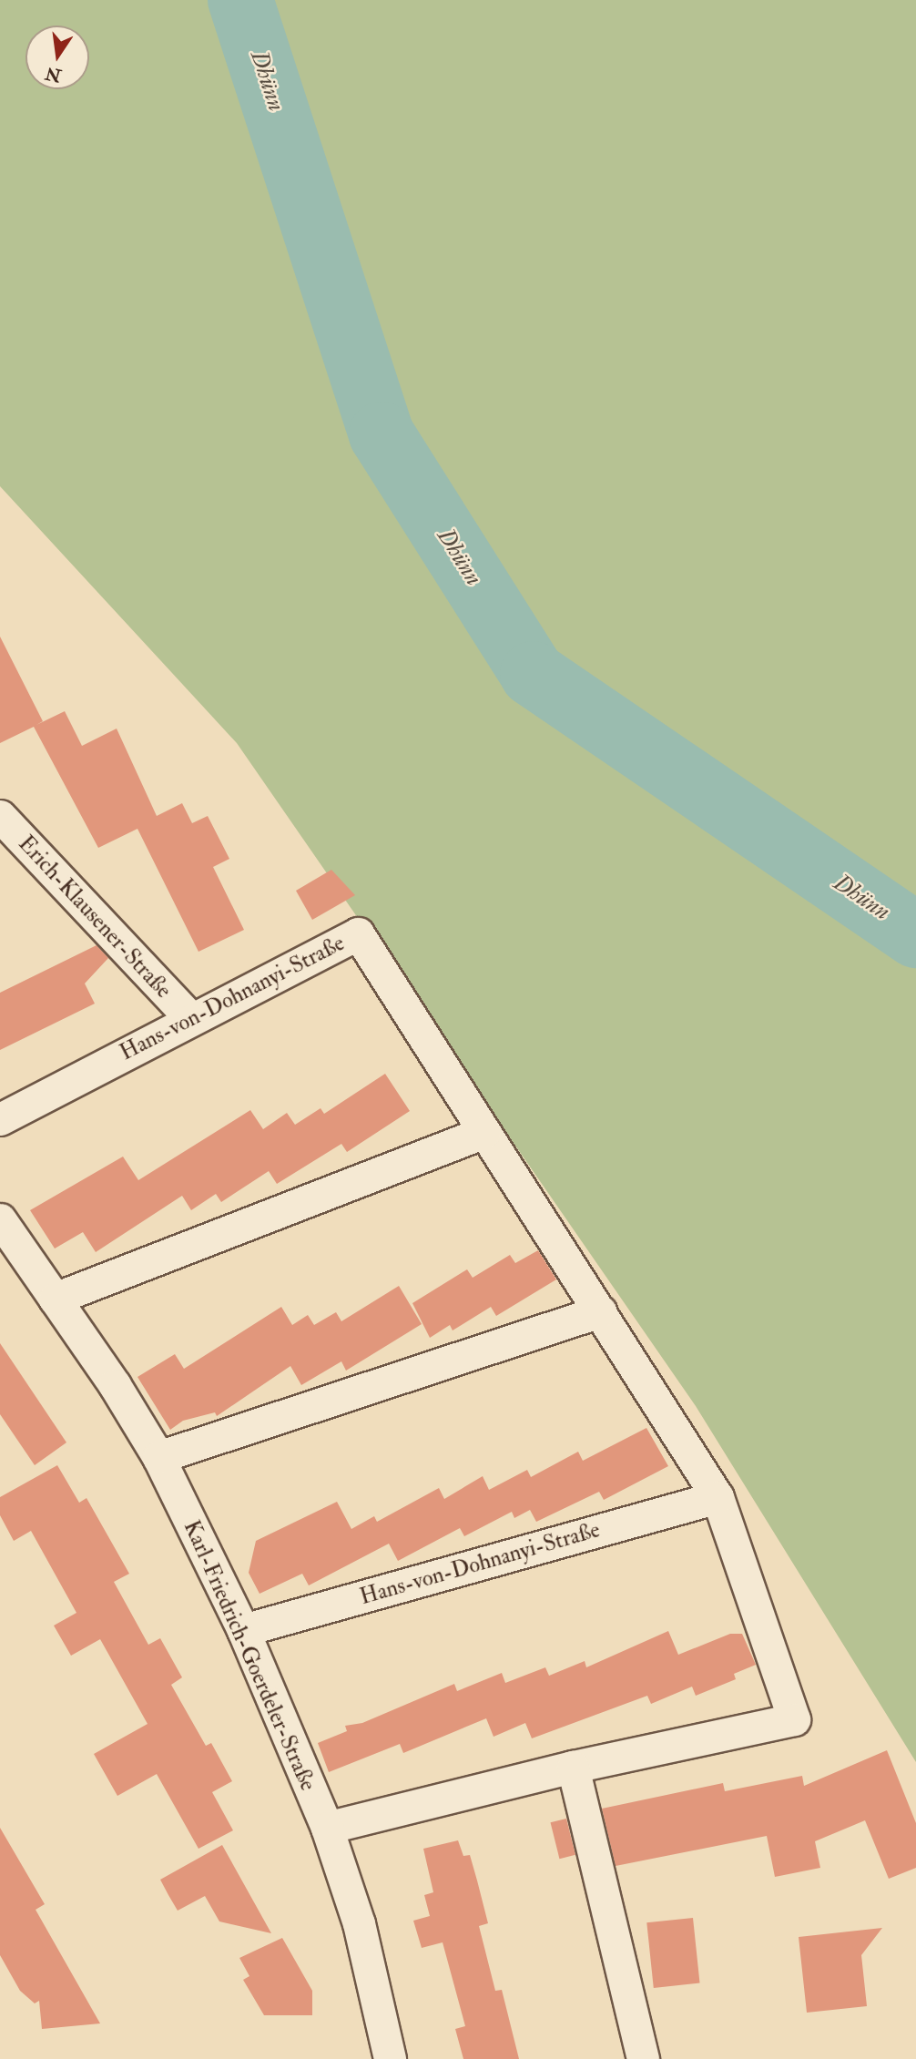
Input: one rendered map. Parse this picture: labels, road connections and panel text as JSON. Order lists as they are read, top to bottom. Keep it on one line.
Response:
{"streets":{"street":["Erich-Klausener-Straße","Hans-von-Dohnanyi-Straße","Karl-Friedrich-Goerdeler-Straße"]},"crossings":[["Erich-Klausener-Straße","Hans-von-Dohnanyi-Straße"],["Hans-von-Dohnanyi-Straße","Karl-Friedrich-Goerdeler-Straße"]],"water":["Dhünn"],"north":"bottom"}
